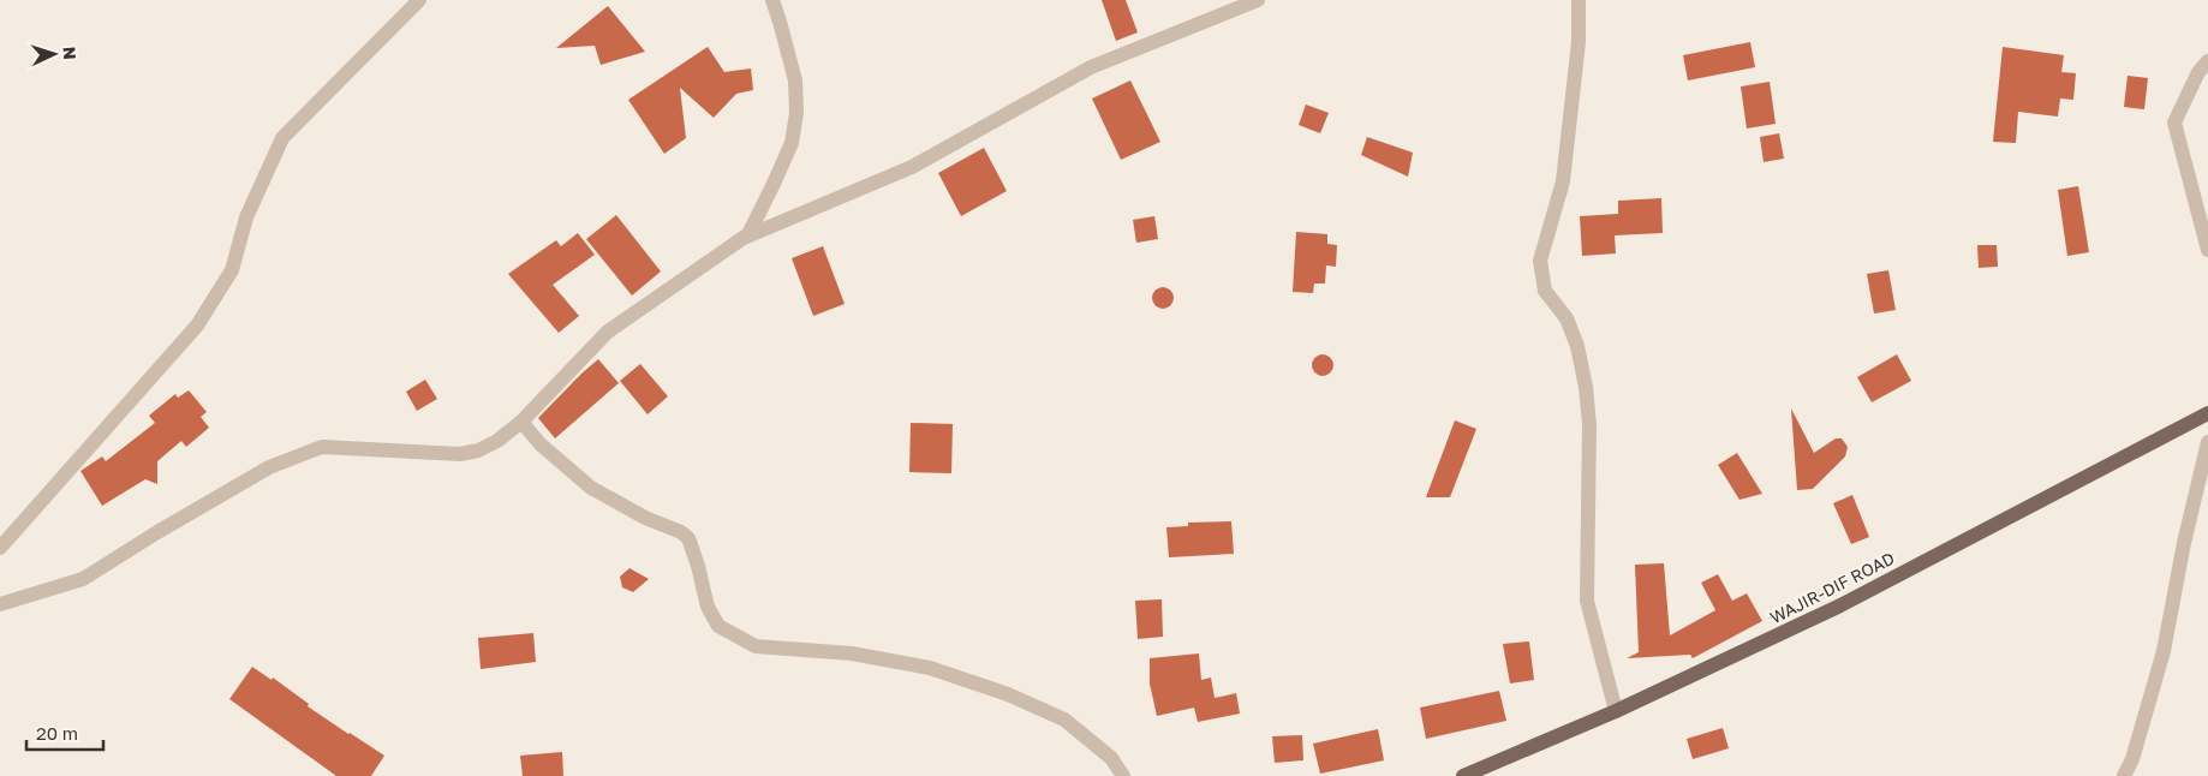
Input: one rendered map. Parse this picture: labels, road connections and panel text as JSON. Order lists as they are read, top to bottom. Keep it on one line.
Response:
{"streets":{"main road":["WAJIR-DIF ROAD"]},"scale_bar":"20 m","north":"right"}
